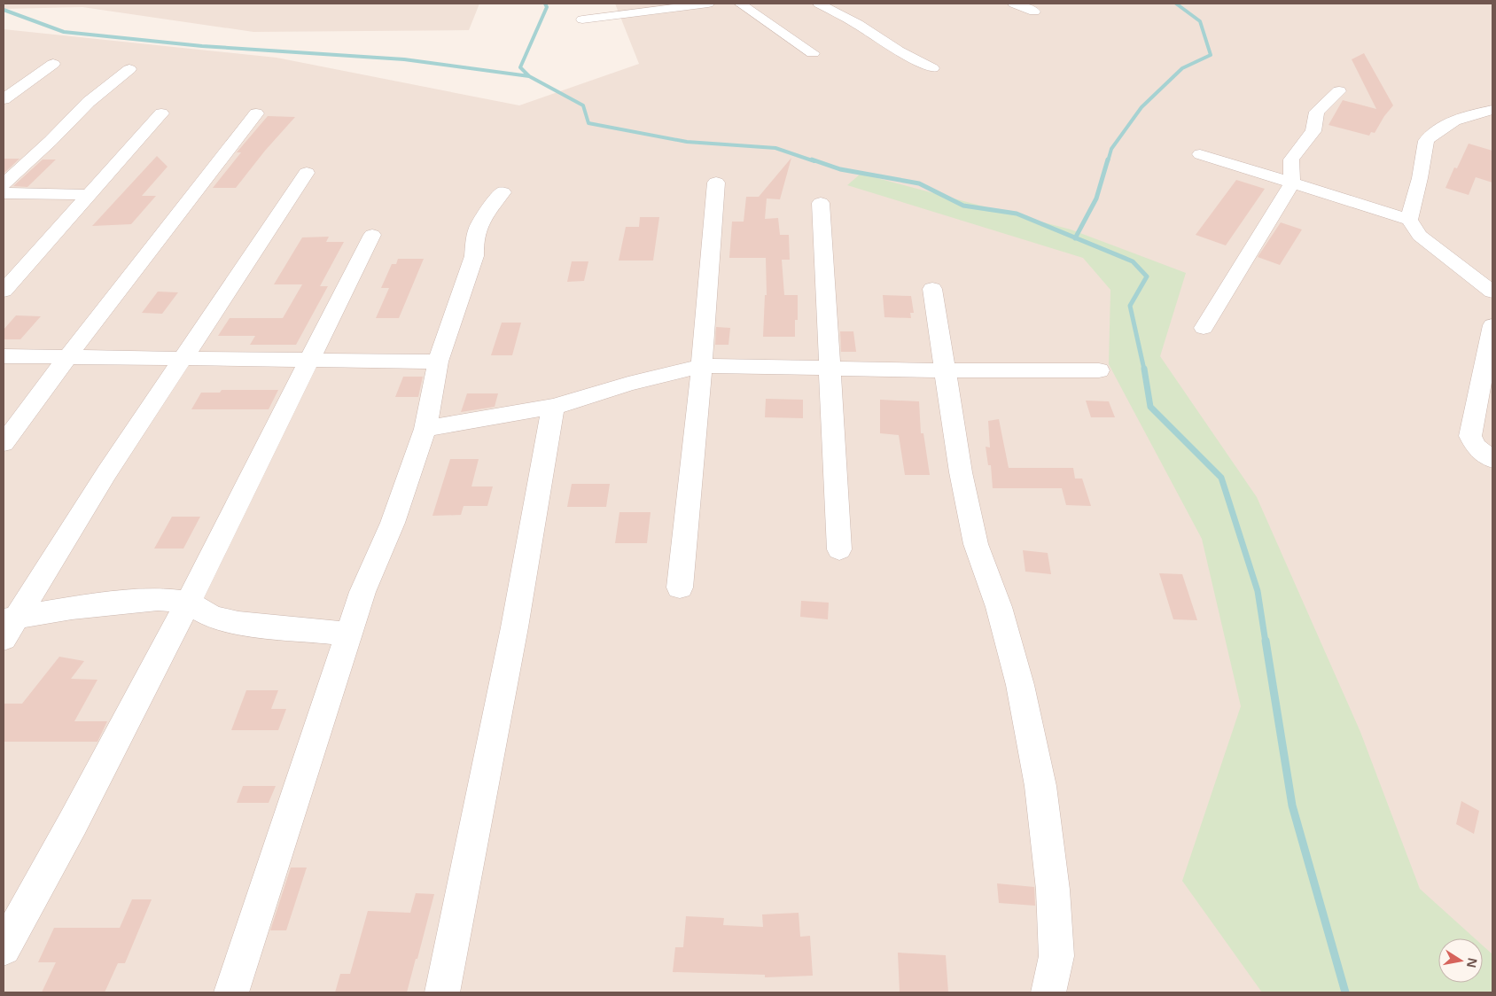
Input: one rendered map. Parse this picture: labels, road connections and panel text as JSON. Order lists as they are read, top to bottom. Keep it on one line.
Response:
{"north":"right"}
